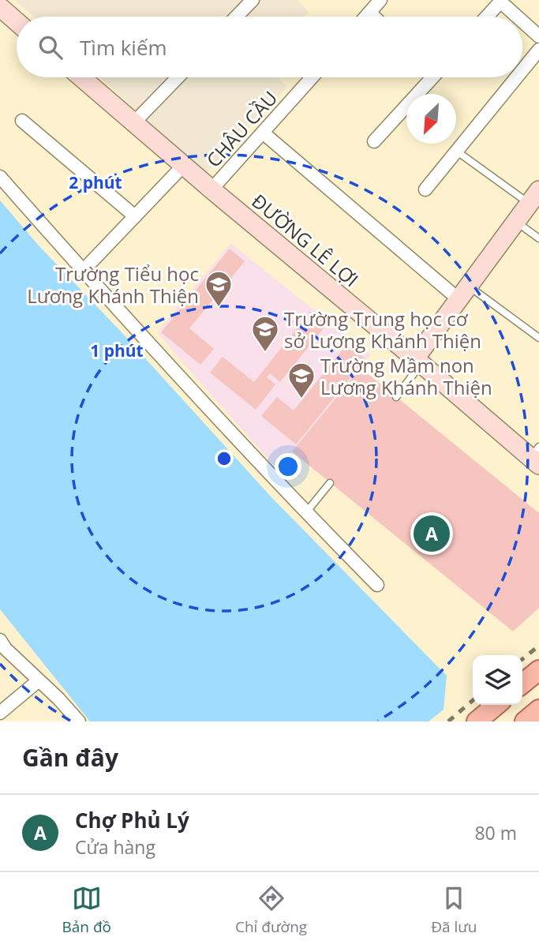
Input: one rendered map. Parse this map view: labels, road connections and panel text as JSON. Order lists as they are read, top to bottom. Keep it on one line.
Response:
{"streets":{"street":["CHÂU CẦU","ĐƯỜNG LÊ LỢI"]},"crossings":[["CHÂU CẦU","ĐƯỜNG LÊ LỢI"]],"places":{"school or university":["Trường Tiểu học Lương Khánh Thiện","Trường Trung học cơ sở Lương Khánh Thiện","Trường Mầm non Lương Khánh Thiện"]},"north":"bottom left","page":{"search":"Tìm kiếm","pins":"A","heading":"Gần đây","list":[{"mark":"A","name":"Chợ Phủ Lý","note":"Cửa hàng","value":"80 m"}],"nav":["Bản đồ","Chỉ đường","Đã lưu"]},"rings":["2 phút","1 phút"]}
